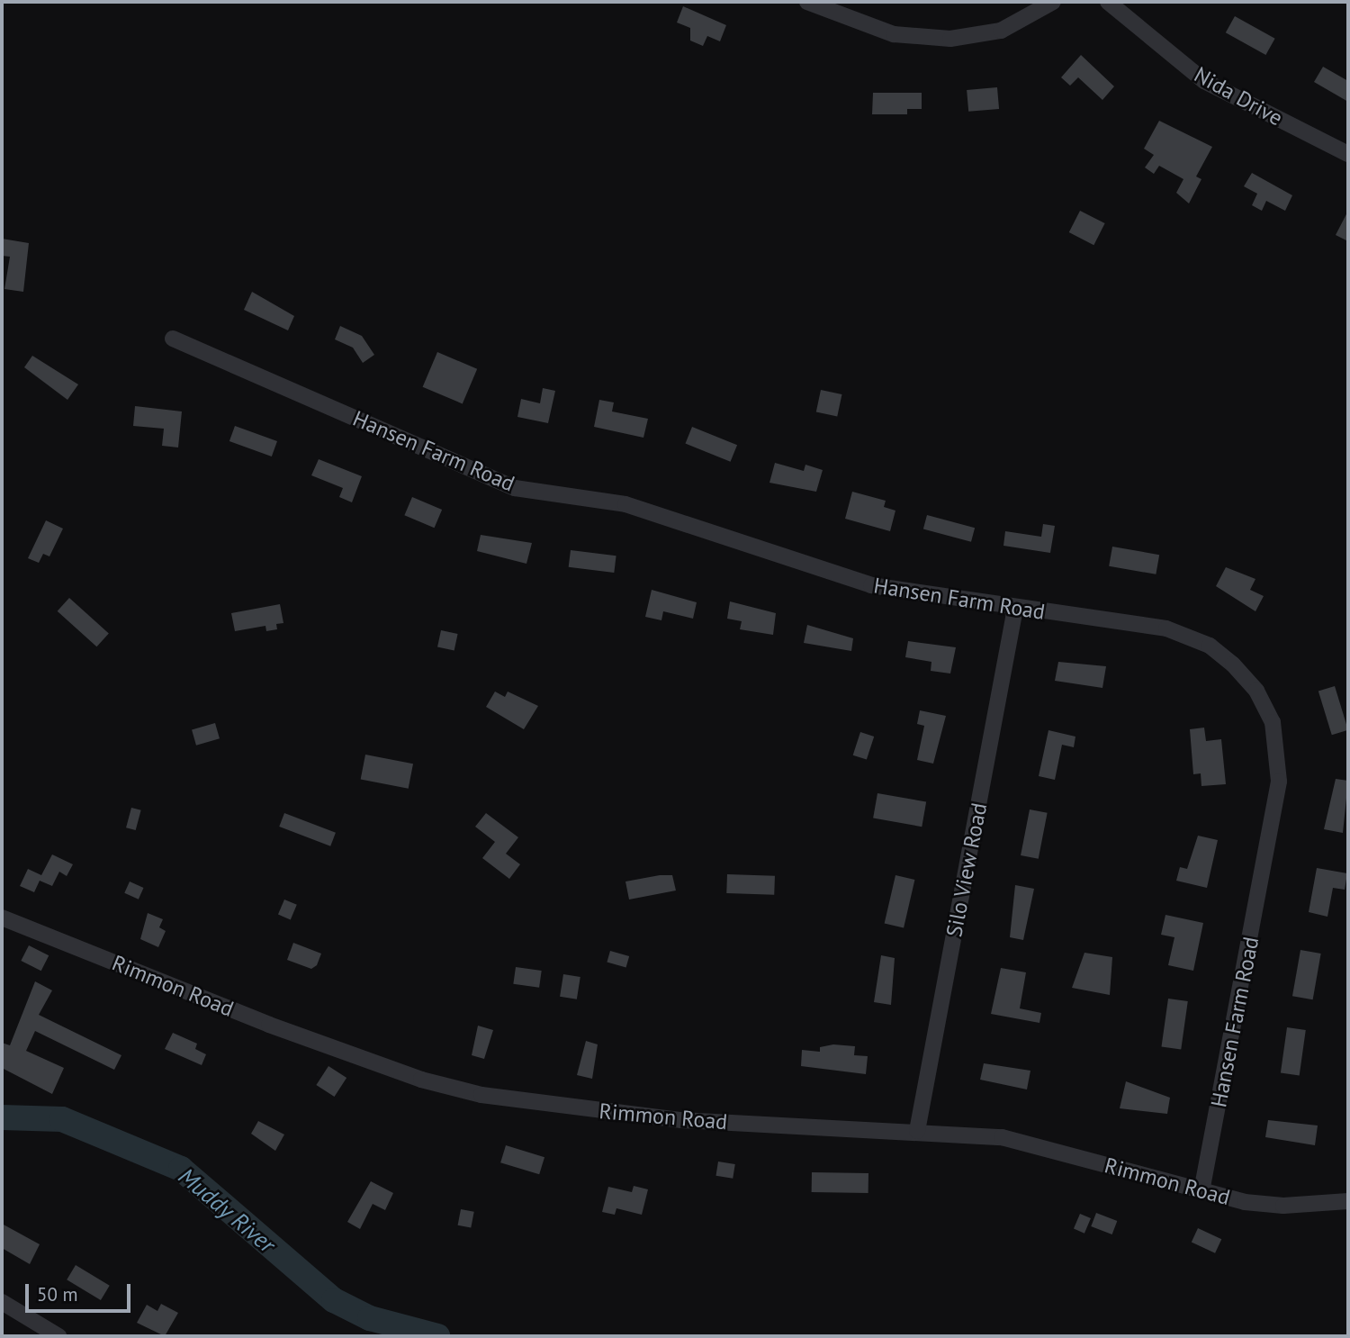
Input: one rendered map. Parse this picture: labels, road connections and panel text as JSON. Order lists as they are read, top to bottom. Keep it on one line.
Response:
{"streets":{"street":["Nida Drive","Hansen Farm Road","Silo View Road","Rimmon Road"]},"crossings":[["Hansen Farm Road","Silo View Road"],["Hansen Farm Road","Rimmon Road"],["Silo View Road","Rimmon Road"]],"water":["Muddy River"],"scale_bar":"50 m"}
